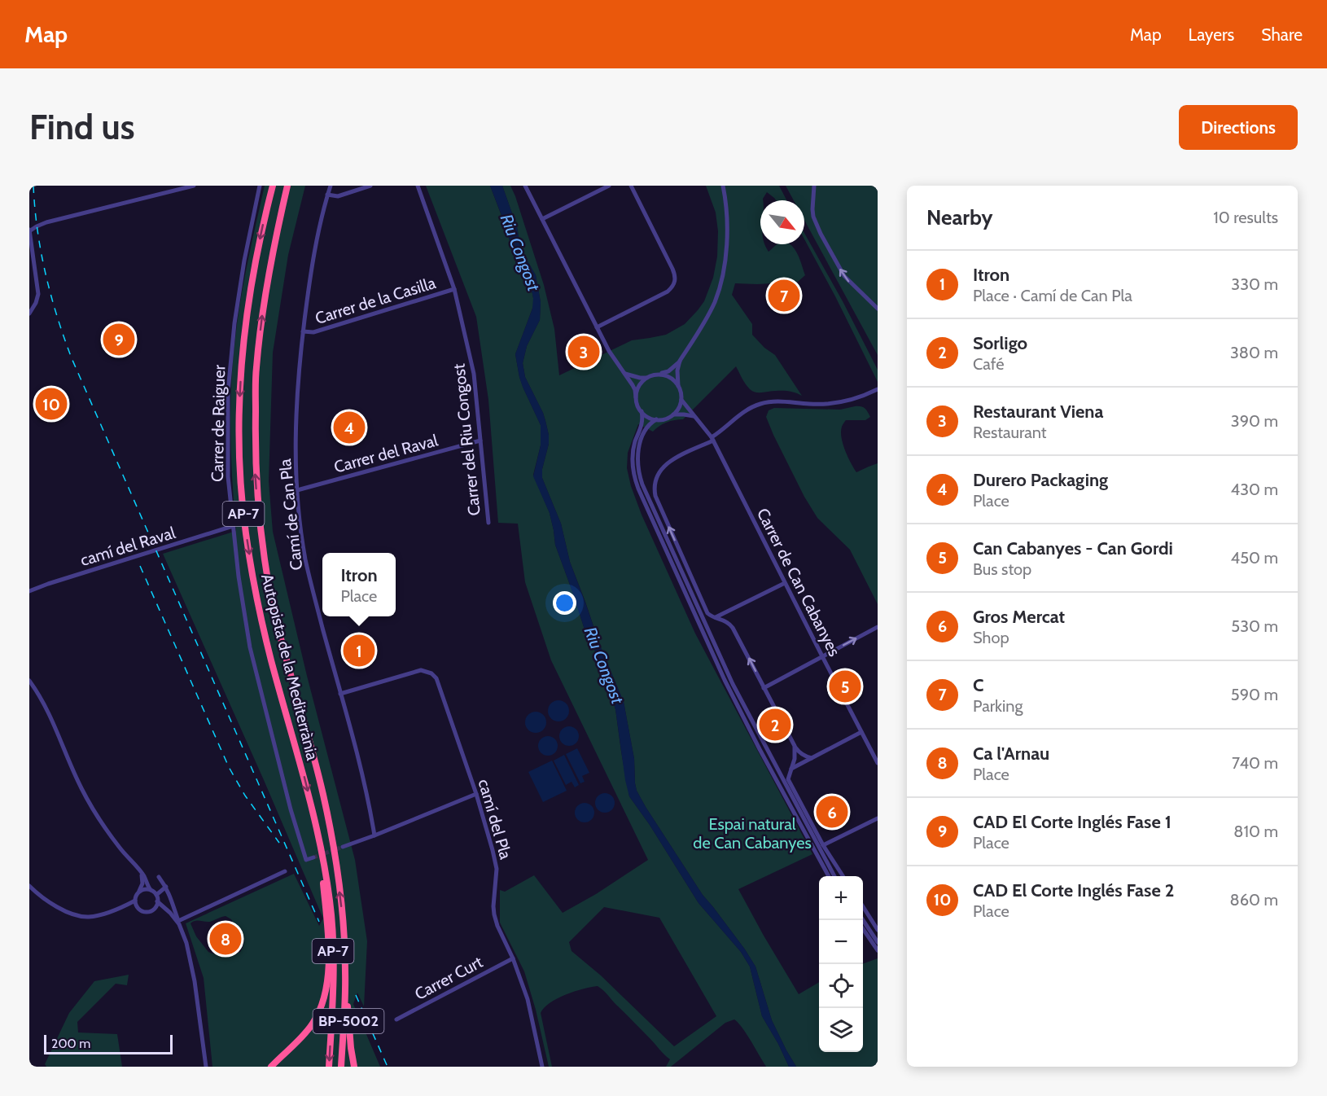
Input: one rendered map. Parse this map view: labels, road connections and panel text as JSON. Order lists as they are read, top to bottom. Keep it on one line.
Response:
{"streets":{"highway":["AP-7","Autopista de la Mediterrània","BP-5002"],"street":["Carrer de la Casilla","Carrer de Raiguer","Carrer del Riu Congost","Carrer del Raval","Camí de Can Pla","camí del Raval","Carrer de Can Cabanyes","camí del Pla","Carrer Curt"]},"crossings":[["Carrer de la Casilla","Carrer del Riu Congost"],["Carrer de la Casilla","Camí de Can Pla"],["Carrer de Raiguer","camí del Raval"],["Carrer del Riu Congost","Carrer del Raval"],["Carrer del Raval","Camí de Can Pla"],["Camí de Can Pla","camí del Pla"],["Autopista de la Mediterrània","BP-5002"],["camí del Pla","Carrer Curt"]],"water":["Riu Congost"],"parks":["Espai natural de Can Cabanyes"],"scale_bar":"200 m","north":"bottom right","page":{"header":"Map","nav":["Map","Layers","Share"],"buttons":"Directions","title":"Find us","heading":["Nearby","10 results"],"list":[{"mark":"1","name":"Itron","note":"Place · Camí de Can Pla","value":"330 m"},{"mark":"2","name":"Sorligo","note":"Café","value":"380 m"},{"mark":"3","name":"Restaurant Viena","note":"Restaurant","value":"390 m"},{"mark":"4","name":"Durero Packaging","note":"Place","value":"430 m"},{"mark":"5","name":"Can Cabanyes - Can Gordi","note":"Bus stop","value":"450 m"},{"mark":"6","name":"Gros Mercat","note":"Shop","value":"530 m"},{"mark":"7","name":"C","note":"Parking","value":"590 m"},{"mark":"8","name":"Ca l'Arnau","note":"Place","value":"740 m"},{"mark":"9","name":"CAD El Corte Inglés Fase 1","note":"Place","value":"810 m"},{"mark":"10","name":"CAD El Corte Inglés Fase 2","note":"Place","value":"860 m"}],"pins":["7","9","3","10","4","1","5","2","6","8"],"popup":["Itron","Place"],"map_buttons":["+","−"],"scale":"200 m"}}
